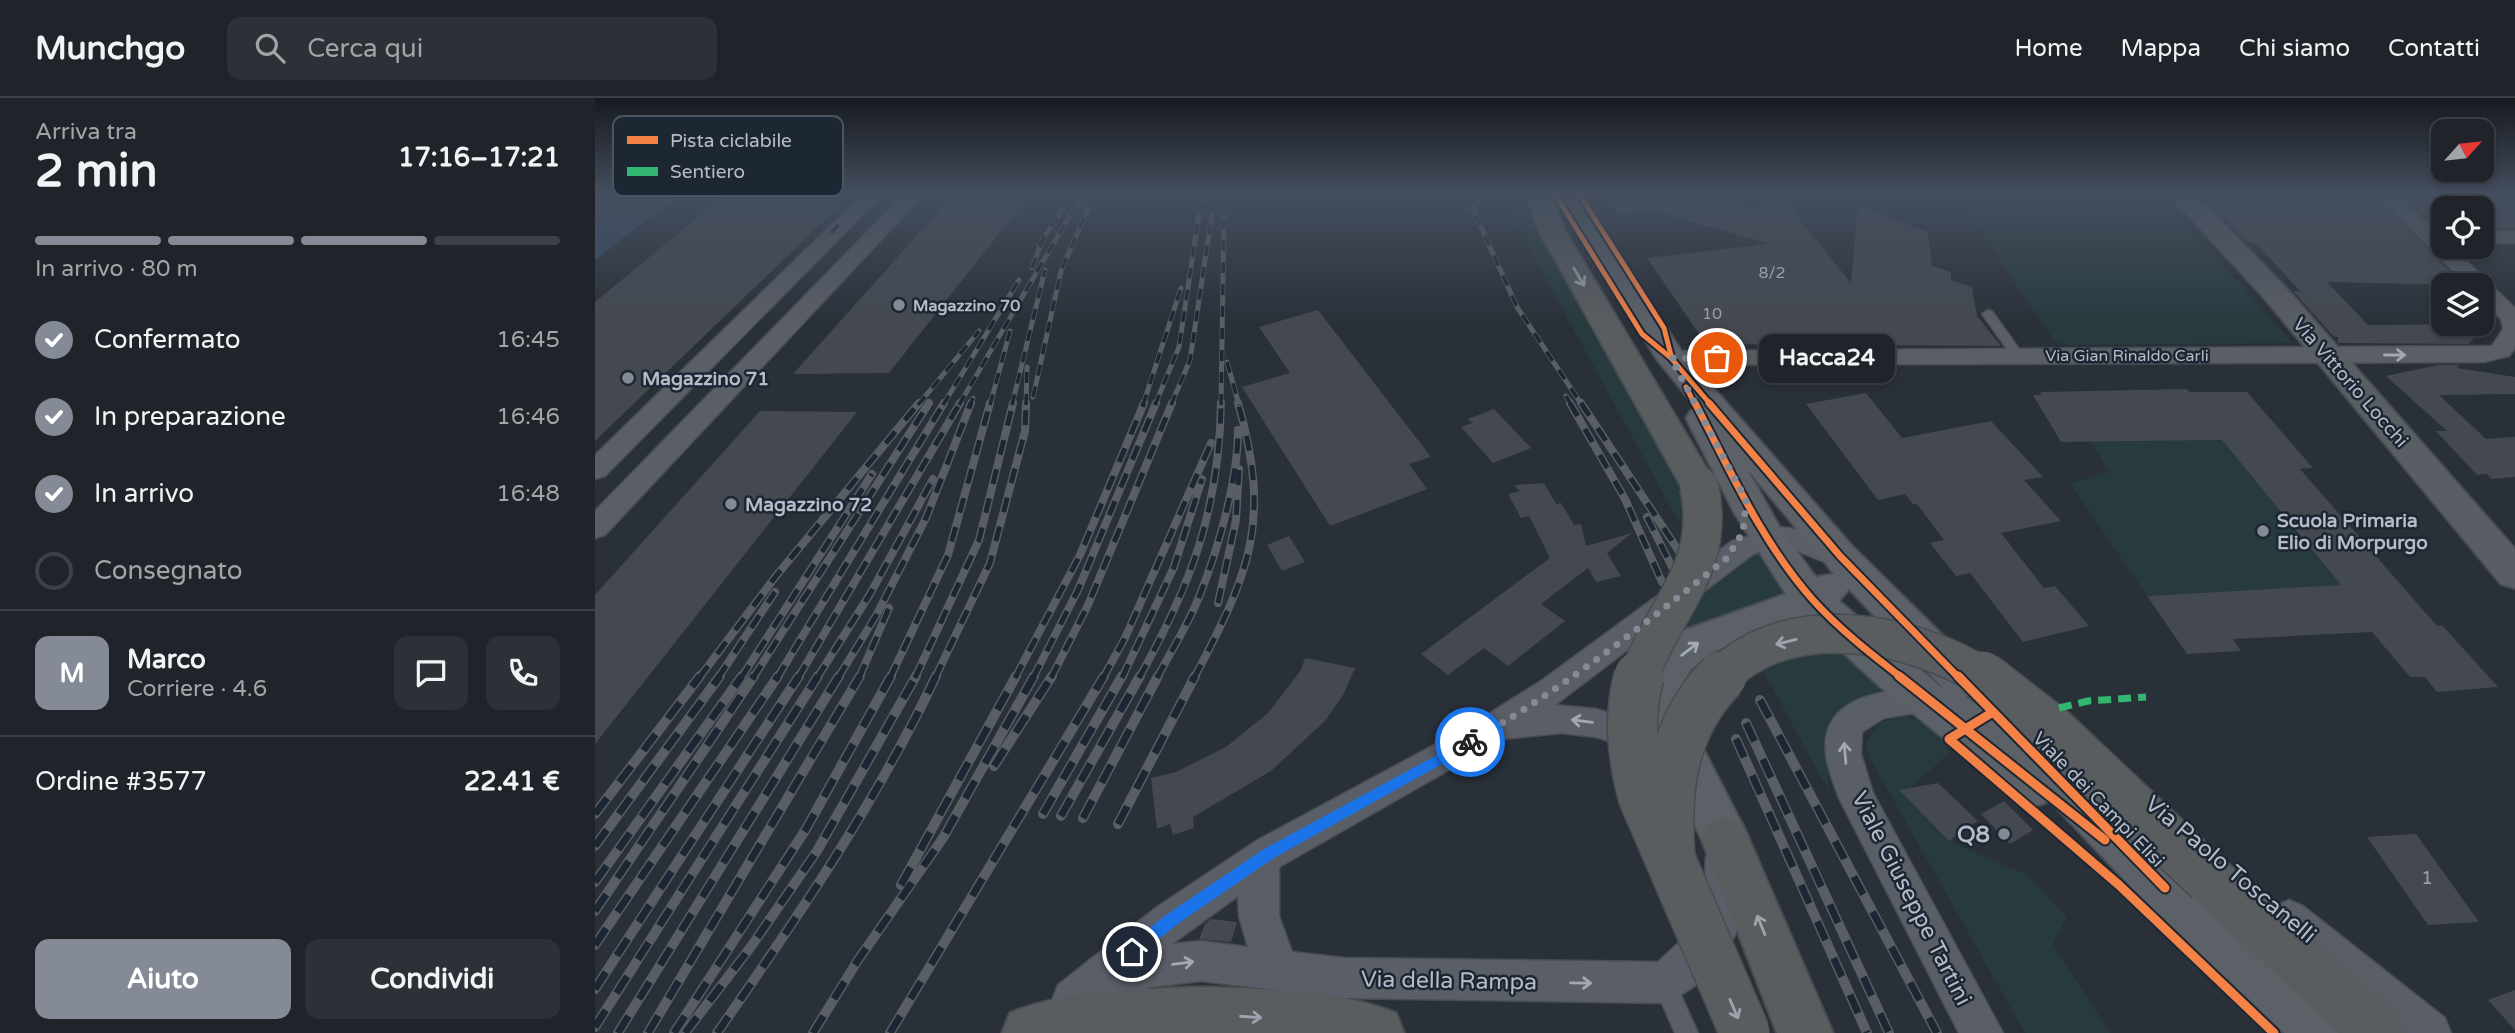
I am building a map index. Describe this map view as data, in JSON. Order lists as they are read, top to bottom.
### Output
{
  "streets": {
    "main road": ["Via Vittorio Locchi", "Viale dei Campi Elisi"],
    "street": [
      "Via Gian Rinaldo Carli",
      "Via Paolo Toscanelli",
      "Viale Giuseppe Tartini",
      "Via della Rampa"
    ]
  },
  "crossings": [
    ["Via Gian Rinaldo Carli", "Via Vittorio Locchi"],
    ["Via Gian Rinaldo Carli", "Viale dei Campi Elisi"],
    ["Viale dei Campi Elisi", "Via Paolo Toscanelli"],
    ["Viale dei Campi Elisi", "Viale Giuseppe Tartini"],
    ["Viale dei Campi Elisi", "Via della Rampa"]
  ],
  "places": [
    "Magazzino 70",
    "Hacca24",
    "Magazzino 71",
    "Magazzino 72",
    "Scuola Primaria Elio di Morpurgo",
    "Q8"
  ],
  "house_numbers": ["8/2", "10", "1"],
  "legend": ["Pista ciclabile", "Sentiero"],
  "north": "top right",
  "page": {
    "header": "Munchgo",
    "search": "Cerca qui",
    "nav": [
      "Home",
      "Mappa",
      "Chi siamo",
      "Contatti"
    ],
    "heading": ["2 min", "Arriva tra", "17:16–17:21"],
    "panel": [
      "Marco",
      "Corriere · 4.6",
      "Ordine #3577",
      "22.41 €"
    ],
    "bar": "In arrivo · 80 m",
    "list": [
      ["Confermato", "16:45"],
      ["In preparazione", "16:46"],
      ["In arrivo", "16:48"],
      "Consegnato"
    ],
    "bubble": "Hacca24",
    "round": "M",
    "buttons": ["Aiuto", "Condividi"]
  }
}
